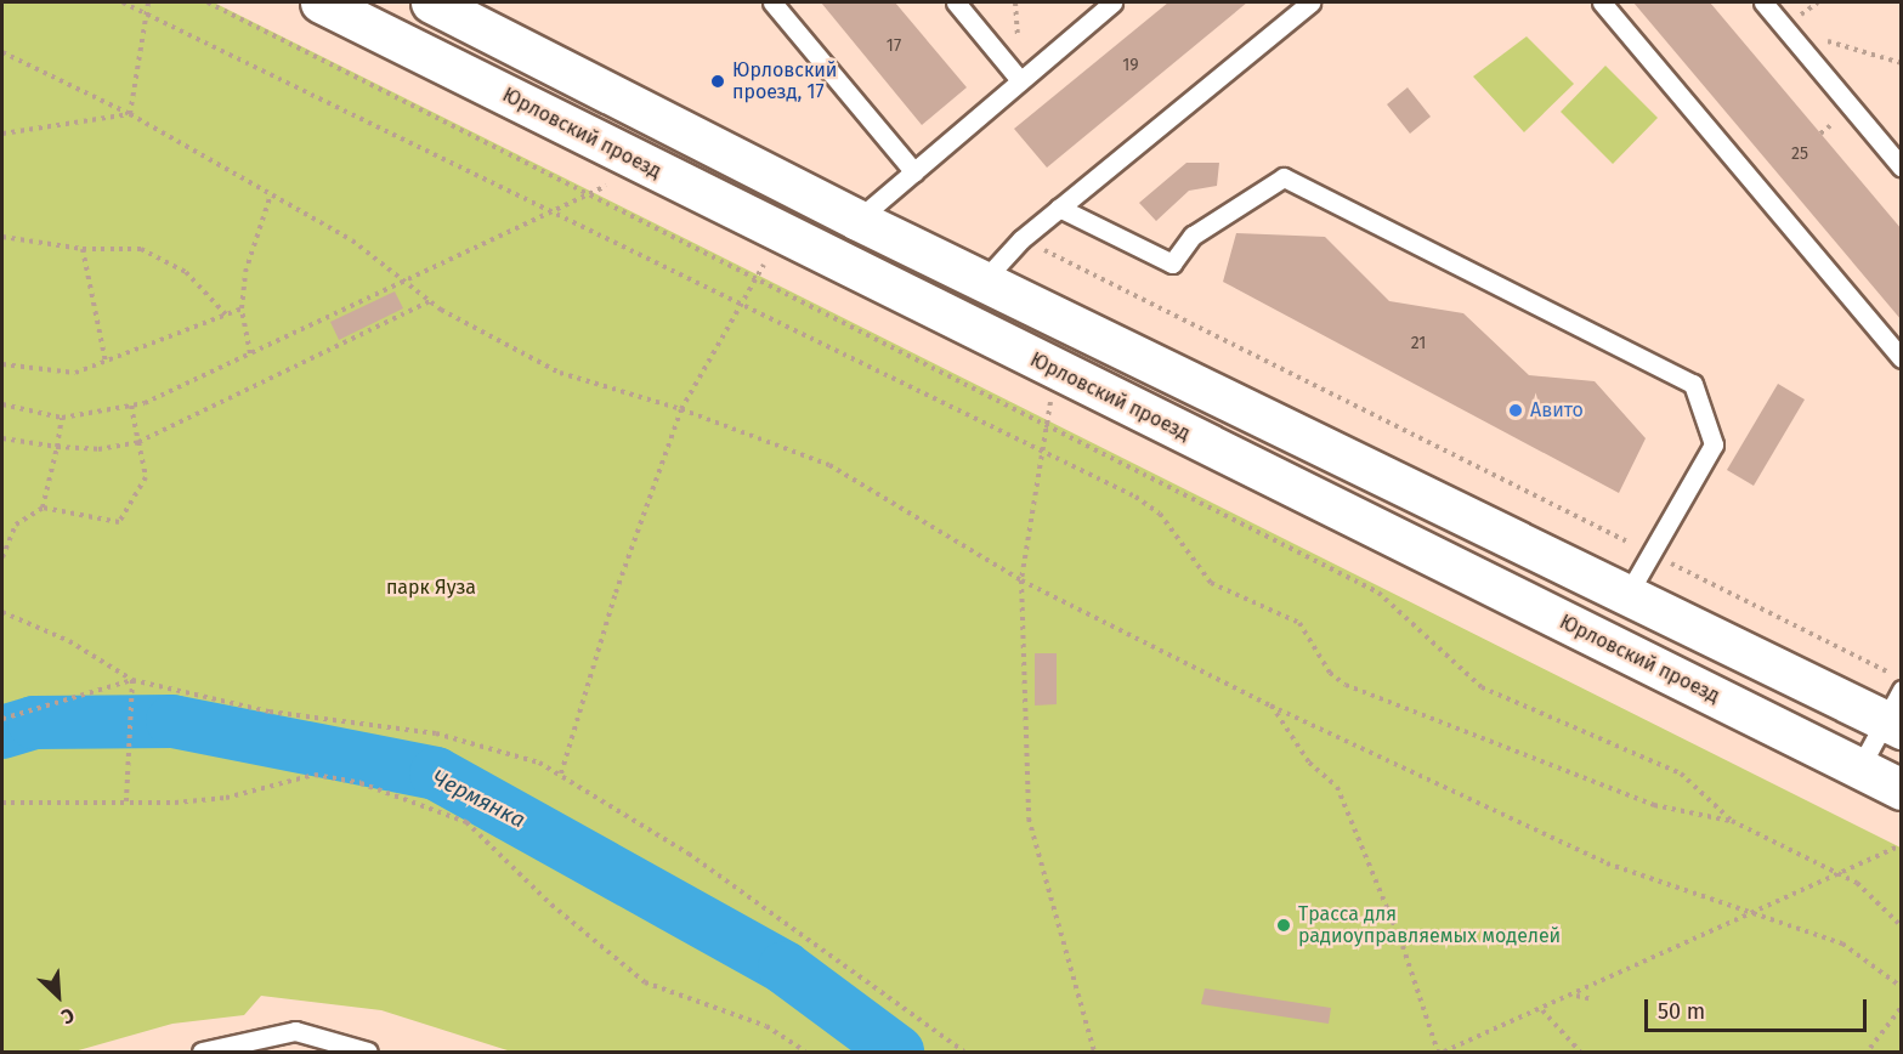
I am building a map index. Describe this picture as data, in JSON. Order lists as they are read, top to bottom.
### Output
{
  "streets": {
    "main road": ["Юрловский проезд"]
  },
  "water": ["Чермянка"],
  "parks": ["парк Яуза"],
  "places": ["Юрловский проезд, 17", "Авито", "Трасса для радиоуправляемых моделей"],
  "house_numbers": [
    "17",
    "19",
    "25",
    "21"
  ],
  "scale_bar": "50 m",
  "north": "bottom right"
}
